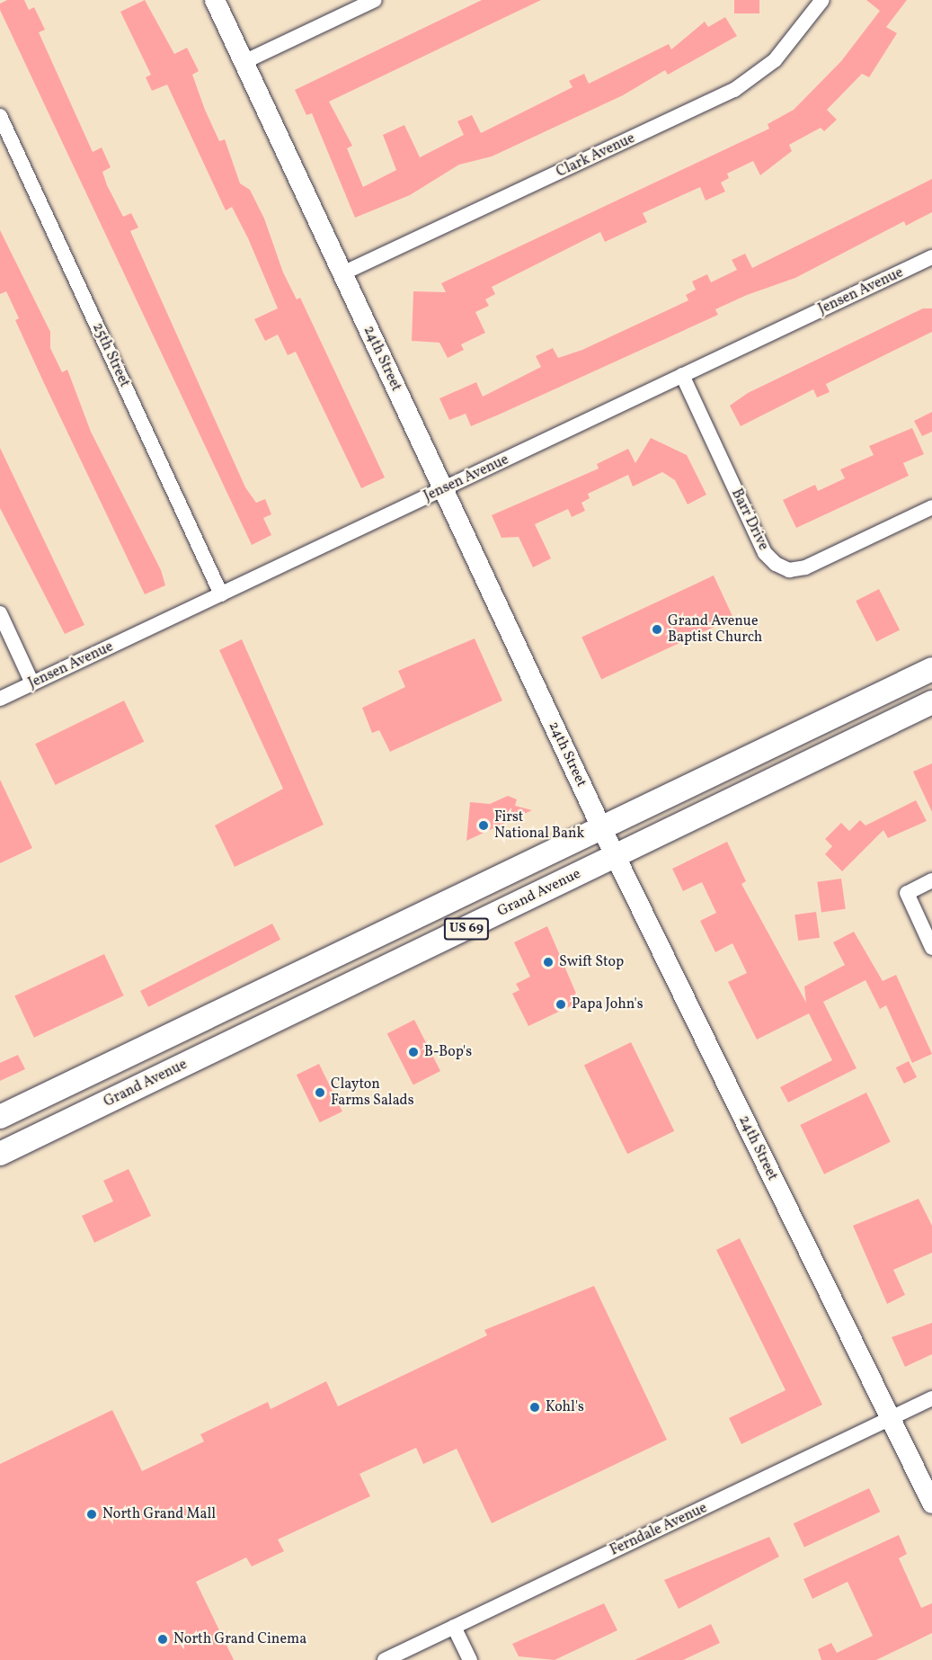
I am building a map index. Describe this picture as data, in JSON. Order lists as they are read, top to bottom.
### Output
{
  "streets": {
    "main road": ["24th Street", "Grand Avenue", "US 69"],
    "street": [
      "Clark Avenue",
      "Jensen Avenue",
      "25th Street",
      "Barr Drive",
      "Ferndale Avenue"
    ]
  },
  "crossings": [
    ["Clark Avenue", "24th Street"],
    ["Jensen Avenue", "25th Street"],
    ["Jensen Avenue", "24th Street"],
    ["Jensen Avenue", "Barr Drive"],
    ["24th Street", "Grand Avenue"],
    ["24th Street", "US 69"],
    ["24th Street", "Ferndale Avenue"]
  ],
  "places": [
    "Grand Avenue Baptist Church",
    "First National Bank",
    "Swift Stop",
    "Papa John's",
    "B-Bop's",
    "Clayton Farms Salads",
    "Kohl's",
    "North Grand Mall",
    "North Grand Cinema"
  ]
}
